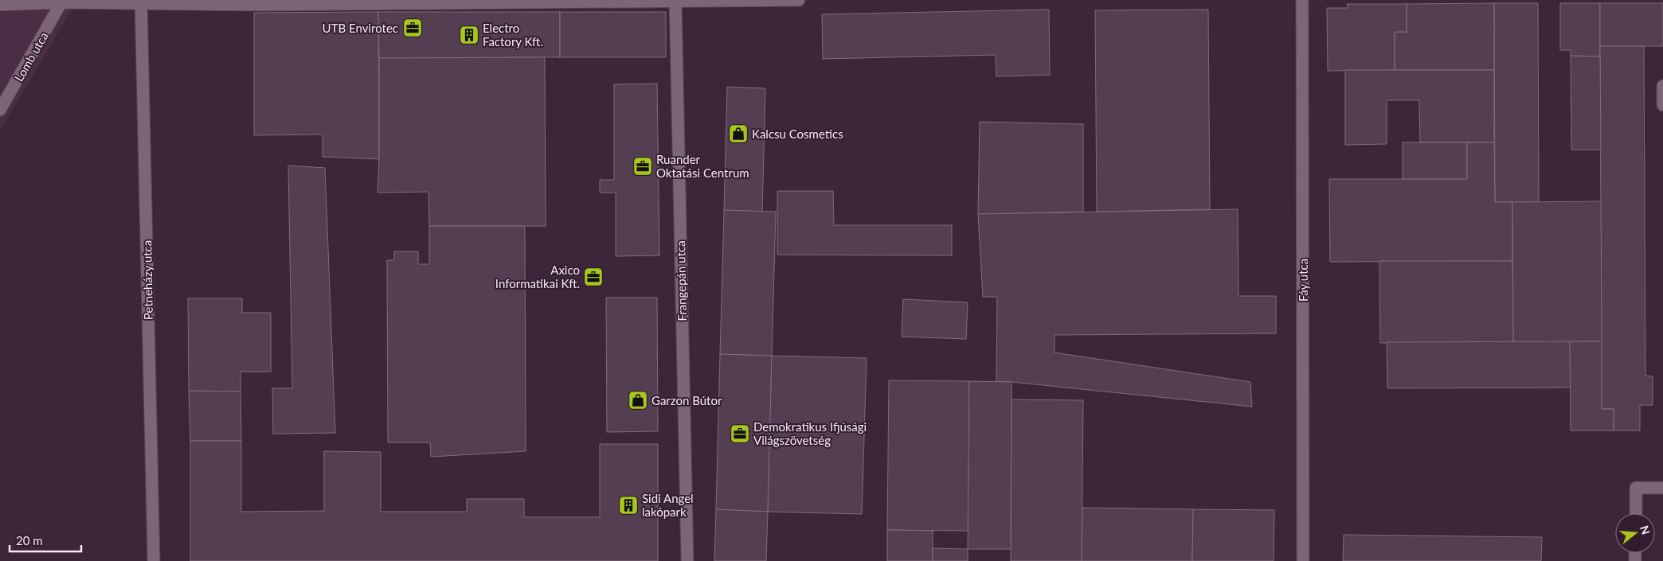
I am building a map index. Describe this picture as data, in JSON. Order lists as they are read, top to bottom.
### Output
{
  "streets": {
    "street": [
      "Lomb utca",
      "Petneházy utca",
      "Fáy utca",
      "Frangepán utca"
    ]
  },
  "places": {
    "office": [
      "UTB Envirotec",
      "Ruander Oktatási Centrum",
      "Axico Informatikai Kft.",
      "Demokratikus Ifjúsági Világszövetség"
    ],
    "building": ["Electro Factory Kft.", "Sidi Angel lakópark"],
    "shop": ["Kalcsu Cosmetics", "Garzon Bútor"]
  },
  "scale_bar": "20 m",
  "north": "right"
}
